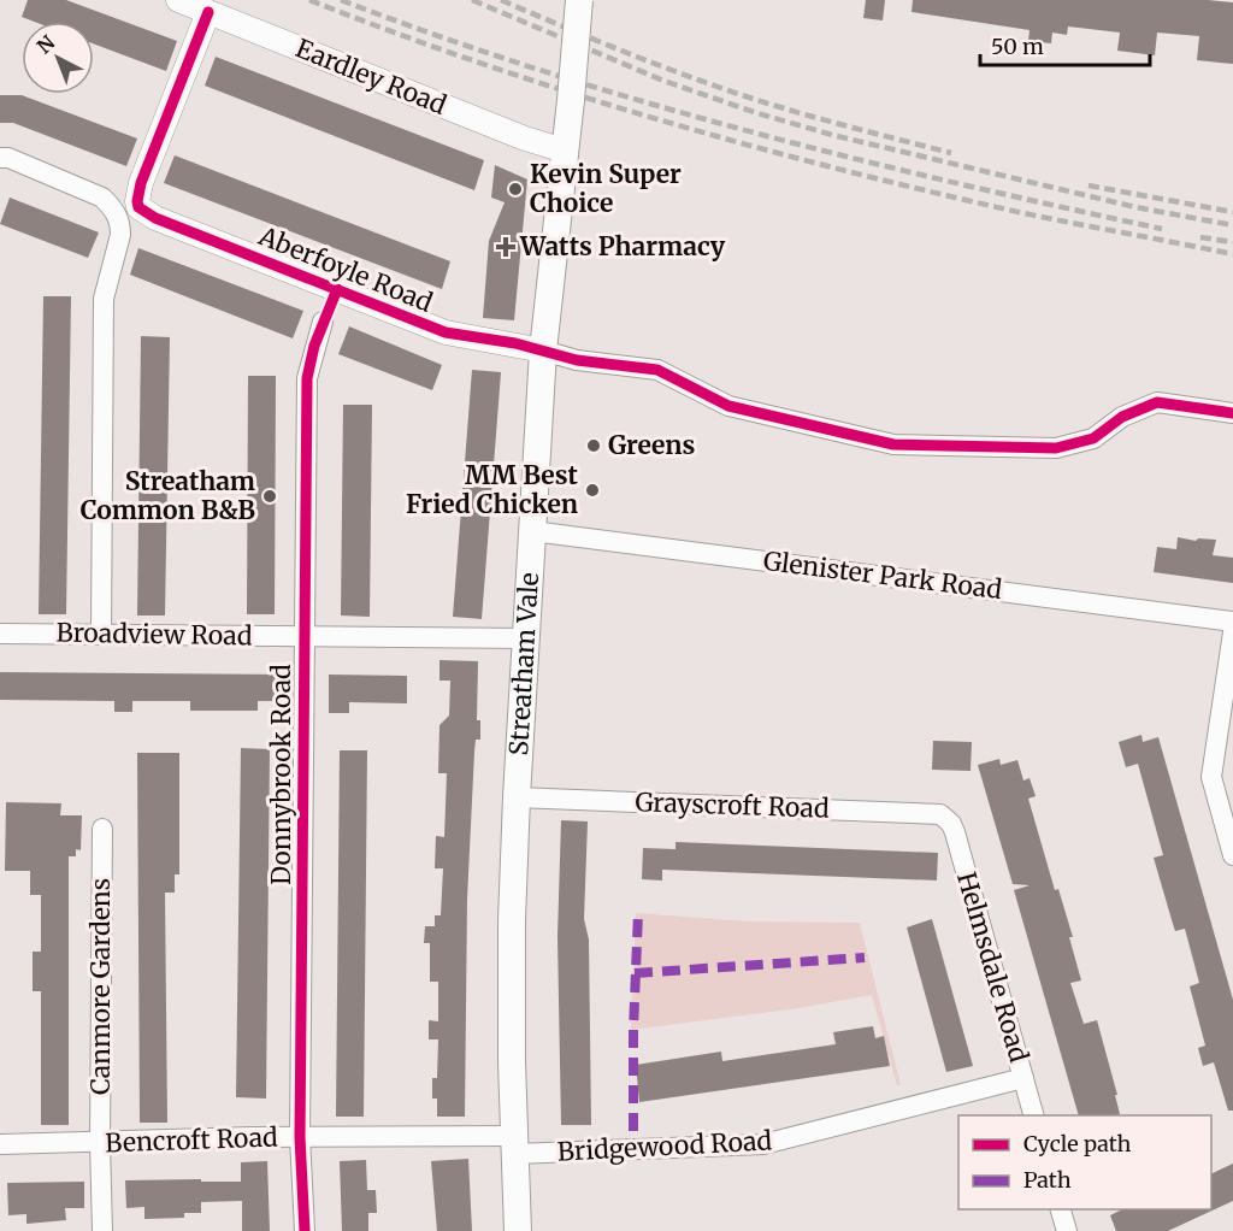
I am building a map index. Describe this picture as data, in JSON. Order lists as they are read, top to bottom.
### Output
{
  "streets": {
    "main road": ["Streatham Vale"],
    "street": [
      "Eardley Road",
      "Aberfoyle Road",
      "Glenister Park Road",
      "Broadview Road",
      "Donnybrook Road",
      "Grayscroft Road",
      "Helmsdale Road",
      "Canmore Gardens",
      "Bencroft Road",
      "Bridgewood Road"
    ]
  },
  "crossings": [
    ["Eardley Road", "Streatham Vale"],
    ["Aberfoyle Road", "Streatham Vale"],
    ["Glenister Park Road", "Streatham Vale"],
    ["Broadview Road", "Streatham Vale"],
    ["Broadview Road", "Donnybrook Road"],
    ["Streatham Vale", "Grayscroft Road"],
    ["Streatham Vale", "Bencroft Road"],
    ["Streatham Vale", "Bridgewood Road"],
    ["Donnybrook Road", "Bencroft Road"],
    ["Grayscroft Road", "Helmsdale Road"],
    ["Helmsdale Road", "Bridgewood Road"],
    ["Canmore Gardens", "Bencroft Road"],
    ["Bencroft Road", "Bridgewood Road"]
  ],
  "places": {
    "other": [
      "Kevin Super Choice",
      "Greens",
      "MM Best Fried Chicken",
      "Streatham Common B&B"
    ],
    "health": ["Watts Pharmacy"]
  },
  "legend": ["Cycle path", "Path"],
  "scale_bar": "50 m",
  "north": "top left"
}
